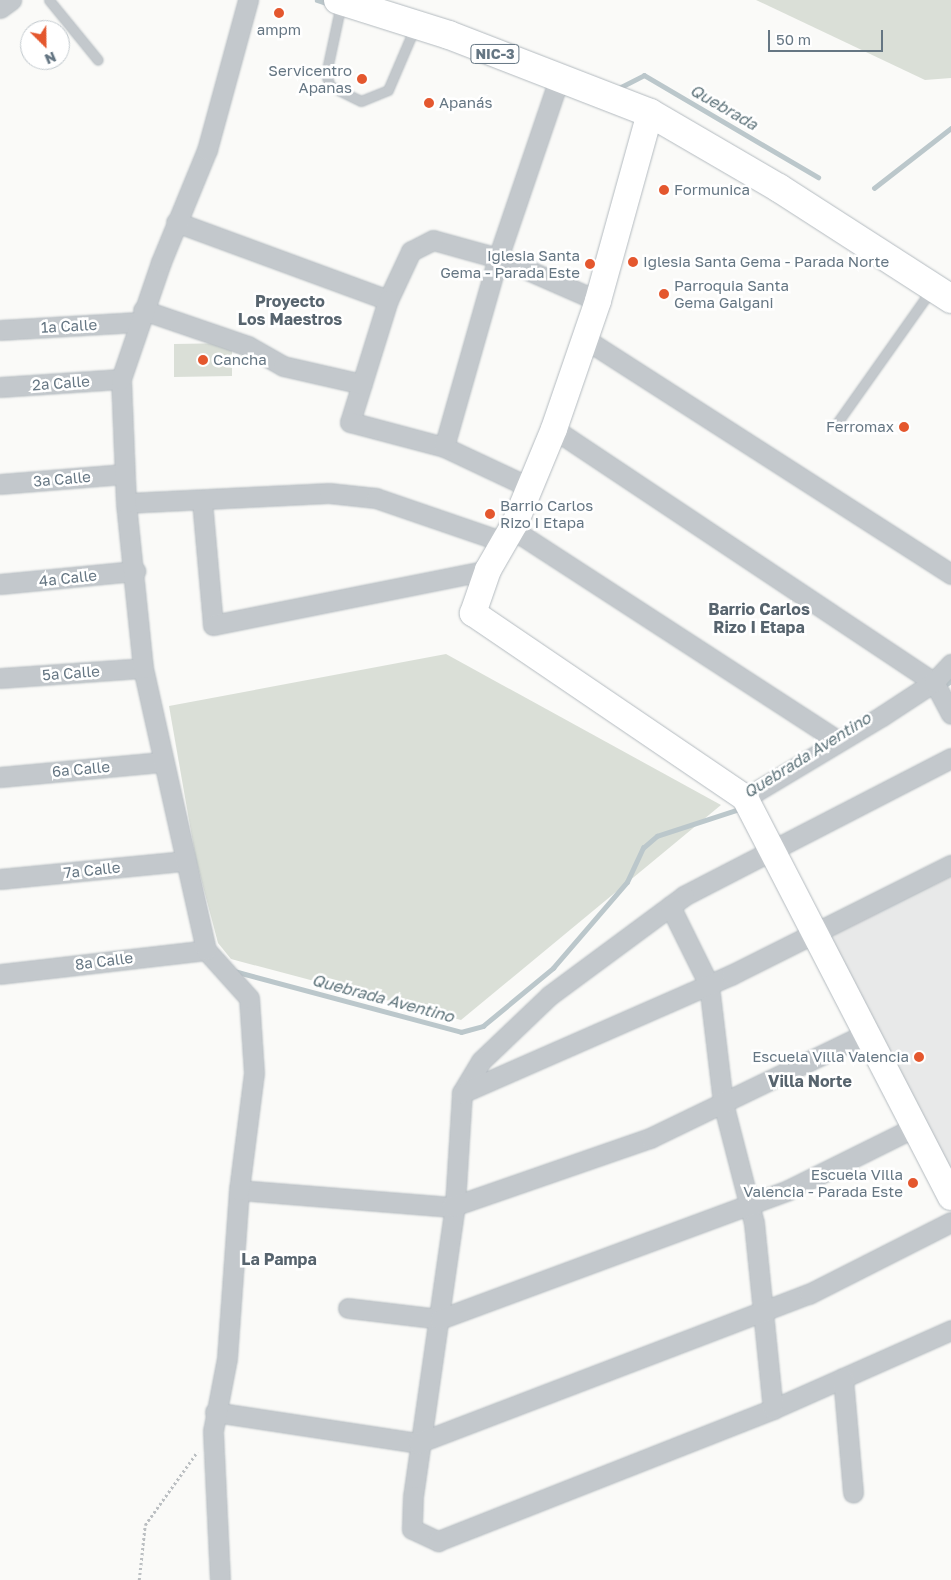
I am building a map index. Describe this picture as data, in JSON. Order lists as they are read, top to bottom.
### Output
{
  "streets": {
    "main road": ["NIC-3"],
    "street": [
      "1a Calle",
      "2a Calle",
      "3a Calle",
      "4a Calle",
      "5a Calle",
      "6a Calle",
      "7a Calle",
      "8a Calle"
    ]
  },
  "districts": [
    "Proyecto Los Maestros",
    "Barrio Carlos Rizo I Etapa",
    "Villa Norte",
    "La Pampa"
  ],
  "water": ["Quebrada", "Quebrada Aventino"],
  "places": [
    "ampm",
    "Servicentro Apanas",
    "Apanás",
    "Formunica",
    "Iglesia Santa Gema - Parada Norte",
    "Iglesia Santa Gema - Parada Este",
    "Parroquia Santa Gema Galgani",
    "Cancha",
    "Ferromax",
    "Barrio Carlos Rizo I Etapa",
    "Escuela Villa Valencia",
    "Escuela Villa Valencia - Parada Este"
  ],
  "scale_bar": "50 m",
  "north": "bottom right"
}
